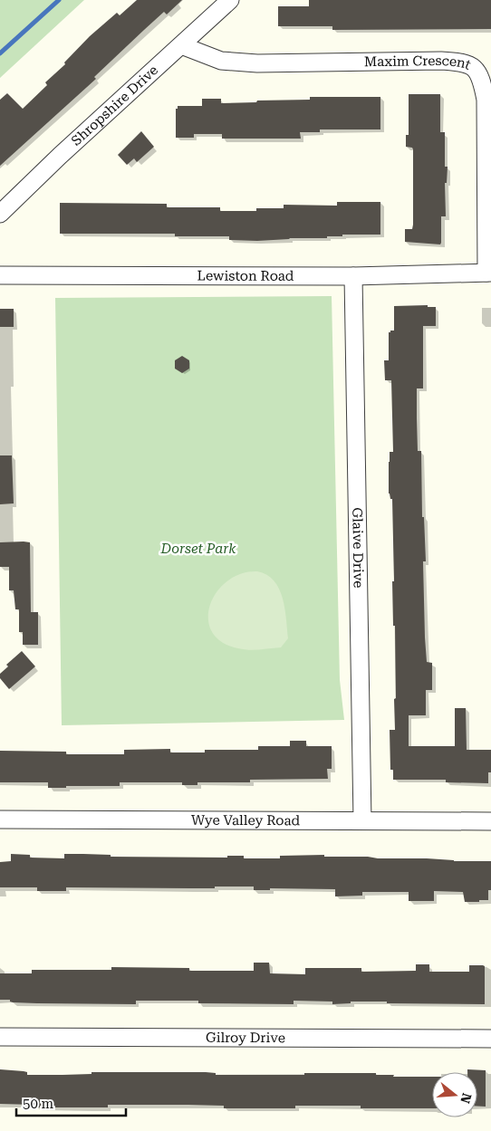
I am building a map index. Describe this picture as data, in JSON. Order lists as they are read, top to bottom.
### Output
{
  "streets": {
    "street": [
      "Maxim Crescent",
      "Shropshire Drive",
      "Lewiston Road",
      "Glaive Drive",
      "Wye Valley Road",
      "Gilroy Drive"
    ]
  },
  "crossings": [
    ["Maxim Crescent", "Shropshire Drive"],
    ["Maxim Crescent", "Lewiston Road"],
    ["Lewiston Road", "Glaive Drive"],
    ["Glaive Drive", "Wye Valley Road"]
  ],
  "parks": ["Dorset Park"],
  "scale_bar": "50 m",
  "north": "right"
}
